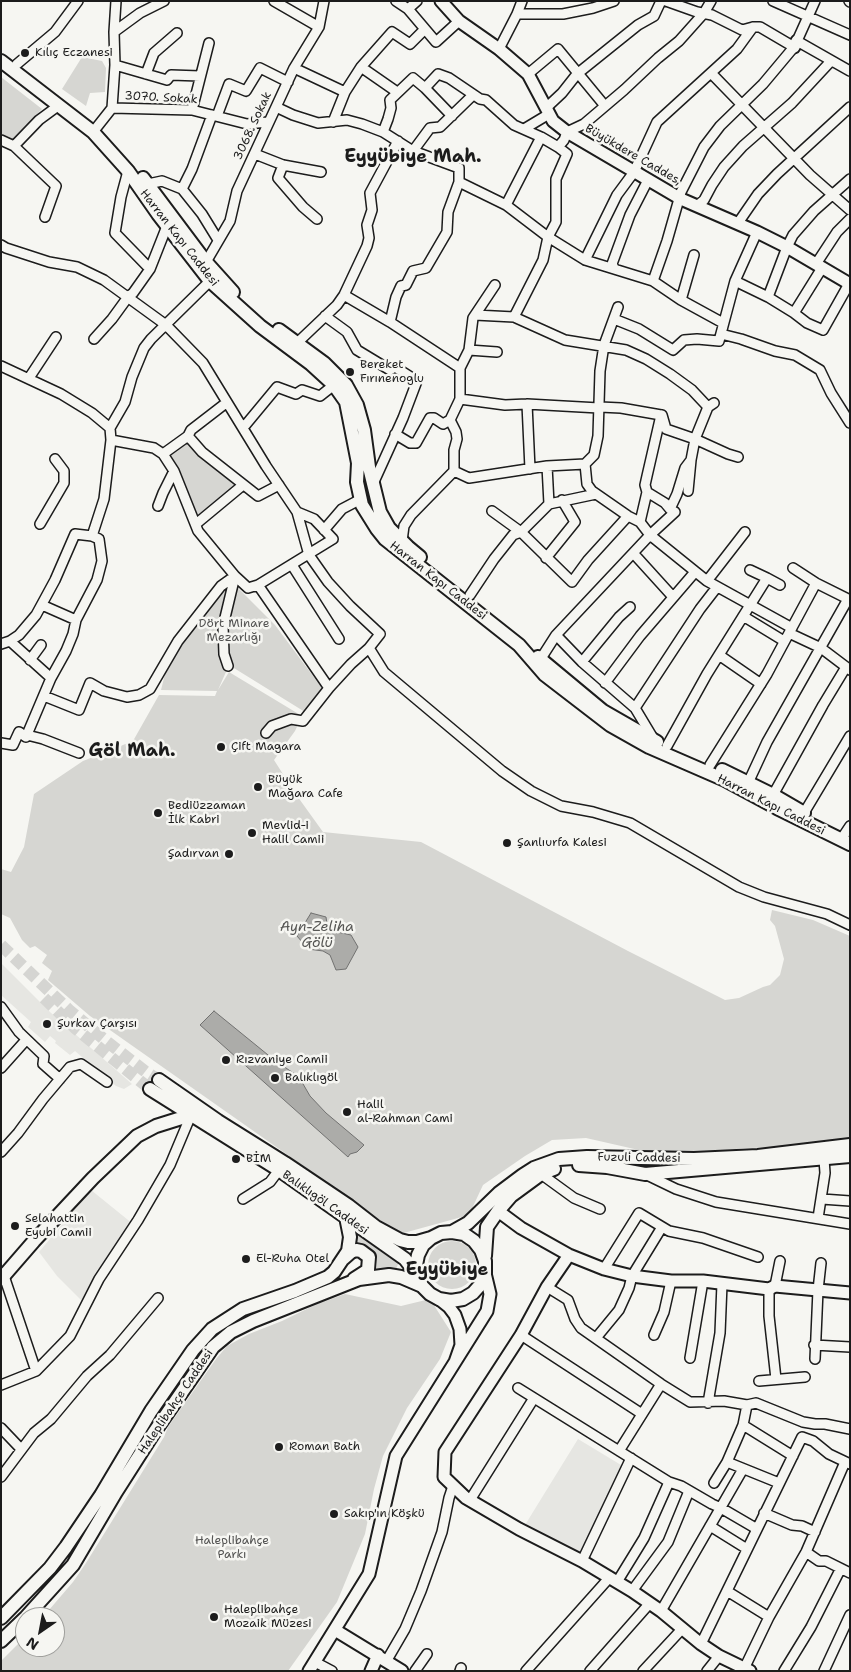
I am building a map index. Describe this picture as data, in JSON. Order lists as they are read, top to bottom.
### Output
{
  "streets": {
    "main road": [
      "Harran Kapı Caddesi",
      "Fuzuli Caddesi",
      "Balıklıgöl Caddesi",
      "Haleplibahçe Caddesi"
    ],
    "street": ["3070. Sokak", "3068. Sokak", "Büyükdere Caddes,"]
  },
  "crossings": [
    ["3070. Sokak", "3068. Sokak"],
    ["3070. Sokak", "Harran Kapı Caddesi"],
    ["3068. Sokak", "Harran Kapı Caddesi"],
    ["Fuzuli Caddesi", "Balıklıgöl Caddesi"],
    ["Fuzuli Caddesi", "Haleplibahçe Caddesi"],
    ["Balıklıgöl Caddesi", "Haleplibahçe Caddesi"]
  ],
  "districts": ["Eyyübiye Mah.", "Göl Mah.", "Eyyübiye"],
  "water": ["Ayn-Zeliha Gölü"],
  "parks": ["Dört Minare Mezarlığı", "Haleplibahçe Parkı"],
  "places": [
    "Kılıç Eczanesi",
    "Bereket Fırınenoglu",
    "Çift Magara",
    "Büyük Mağara Cafe",
    "Bediüzzaman İlk Kabri",
    "Mevlid-i Halil Camii",
    "Şanlıurfa Kalesi",
    "Şadırvan",
    "Şurkav Çarşısı",
    "Rızvaniye Camii",
    "Balıklıgöl",
    "Halil al-Rahman Cami",
    "BİM",
    "Selahattin Eyubi Camii",
    "El-Ruha Otel",
    "Roman Bath",
    "Sakıp'ın Köşkü",
    "Haleplibahçe Mozaik Müzesi"
  ],
  "north": "bottom left"
}
